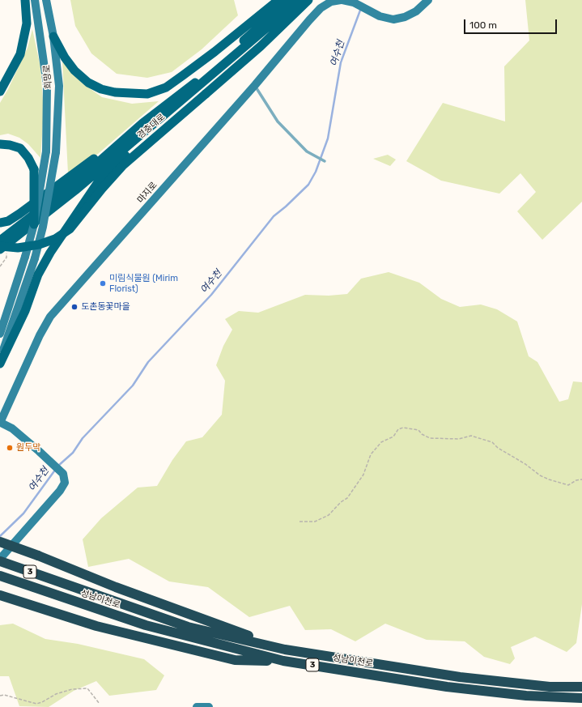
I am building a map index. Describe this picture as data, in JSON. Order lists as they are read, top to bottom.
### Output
{
  "streets": {
    "highway": ["3", "성남이천로"],
    "main road": ["희망로", "경충대로", "마지로"]
  },
  "water": ["여수천"],
  "places": ["미림식물원 (Mirim Florist)", "도촌동꽃마을", "원두막"],
  "scale_bar": "100 m"
}
